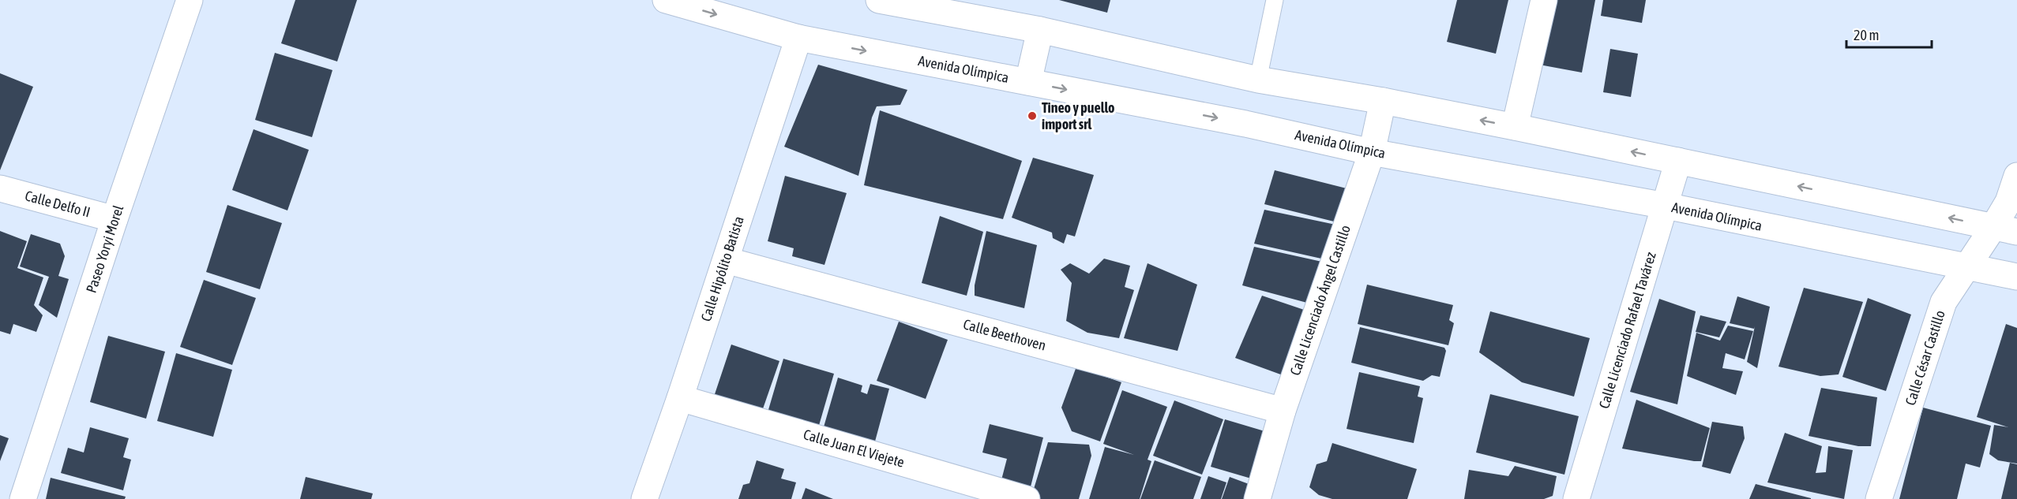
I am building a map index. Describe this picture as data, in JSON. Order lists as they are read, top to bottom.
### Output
{
  "streets": {
    "street": [
      "Avenida Olímpica",
      "Calle Delfo II",
      "Paseo Yoryi Morel",
      "Calle Hipólito Batista",
      "Calle Licenciado Ángel Castillo",
      "Calle Licenciado Rafael Tavárez",
      "Calle Beethoven",
      "Calle César Castillo",
      "Calle Juan El Viejete"
    ]
  },
  "crossings": [
    ["Avenida Olímpica", "Calle Hipólito Batista"],
    ["Avenida Olímpica", "Calle Licenciado Ángel Castillo"],
    ["Avenida Olímpica", "Calle Licenciado Rafael Tavárez"],
    ["Avenida Olímpica", "Calle César Castillo"],
    ["Calle Delfo II", "Paseo Yoryi Morel"],
    ["Calle Hipólito Batista", "Calle Beethoven"],
    ["Calle Hipólito Batista", "Calle Juan El Viejete"],
    ["Calle Licenciado Ángel Castillo", "Calle Beethoven"]
  ],
  "places": ["Tineo y puello import srl"],
  "scale_bar": "20 m"
}
